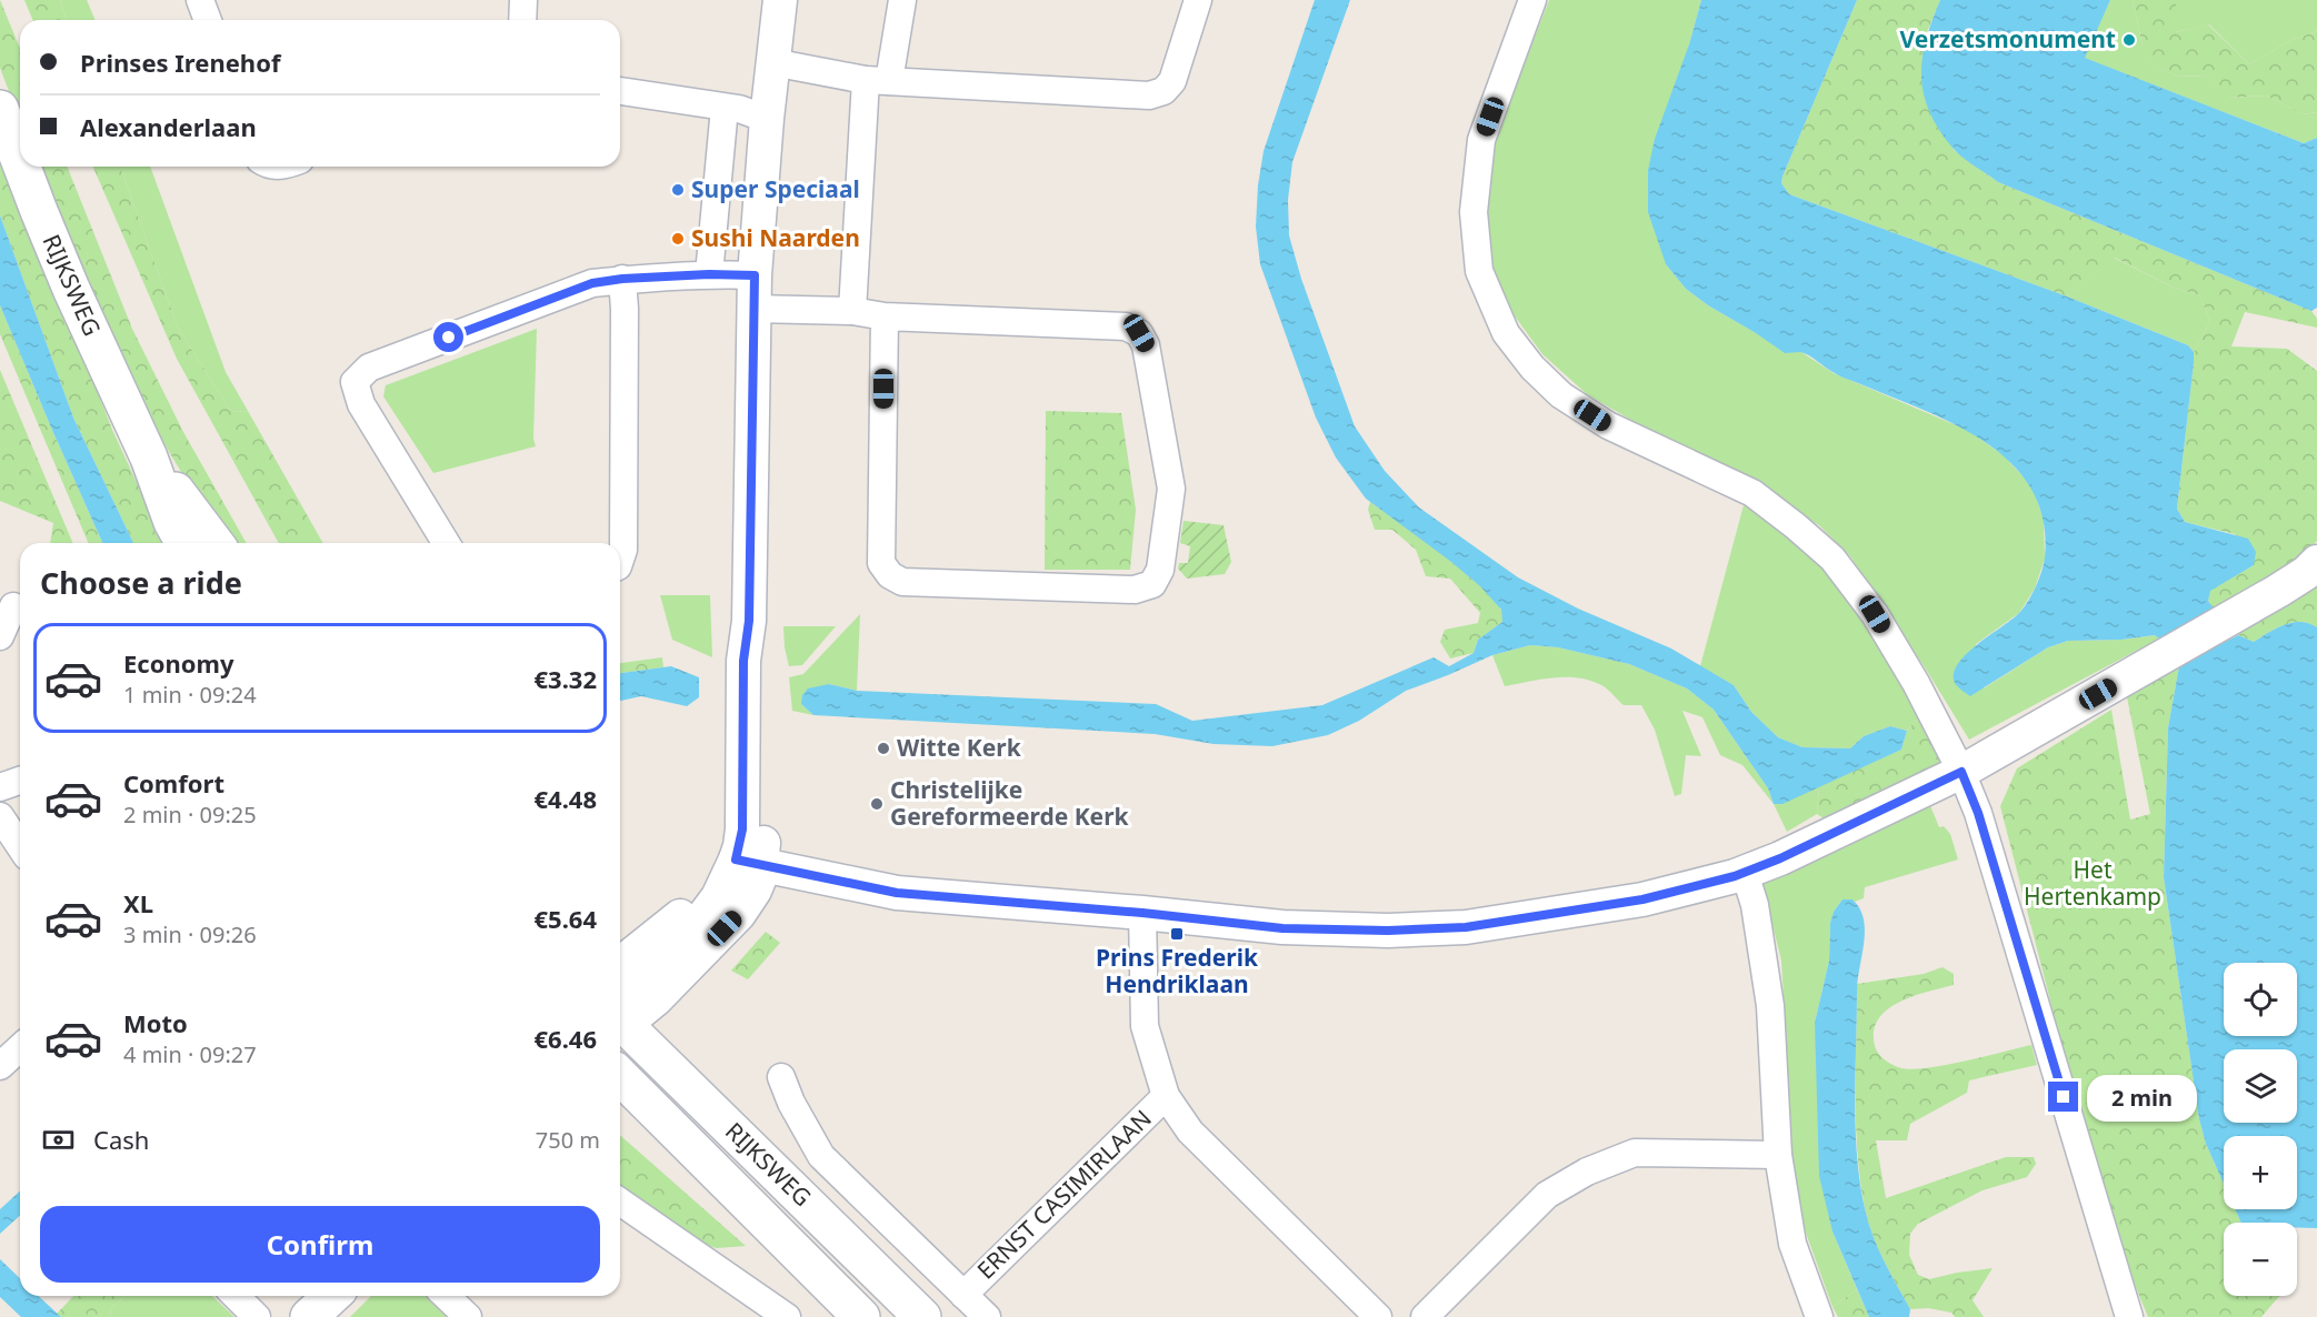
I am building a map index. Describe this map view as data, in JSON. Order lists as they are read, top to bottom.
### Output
{
  "streets": {
    "main road": ["RIJKSWEG"],
    "street": ["ERNST CASIMIRLAAN"]
  },
  "crossings": [
    ["RIJKSWEG", "ERNST CASIMIRLAAN"]
  ],
  "parks": ["Het Hertenkamp"],
  "places": {
    "other": [
      "Verzetsmonument",
      "Super Speciaal",
      "Sushi Naarden",
      "Witte Kerk",
      "Christelijke Gereformeerde Kerk"
    ],
    "transit": ["Prins Frederik Hendriklaan"]
  },
  "page": {
    "banner": ["Prinses Irenehof", "Alexanderlaan"],
    "heading": "Choose a ride",
    "list": [
      {
        "name": "Economy",
        "note": "1 min · 09:24",
        "value": "€3.32"
      },
      {
        "name": "Comfort",
        "note": "2 min · 09:25",
        "value": "€4.48"
      },
      {
        "name": "XL",
        "note": "3 min · 09:26",
        "value": "€5.64"
      },
      {
        "name": "Moto",
        "note": "4 min · 09:27",
        "value": "€6.46"
      }
    ],
    "map_buttons": ["+", "−"],
    "bubble": "2 min",
    "pay": ["Cash", "750 m"],
    "buttons": "Confirm"
  }
}
